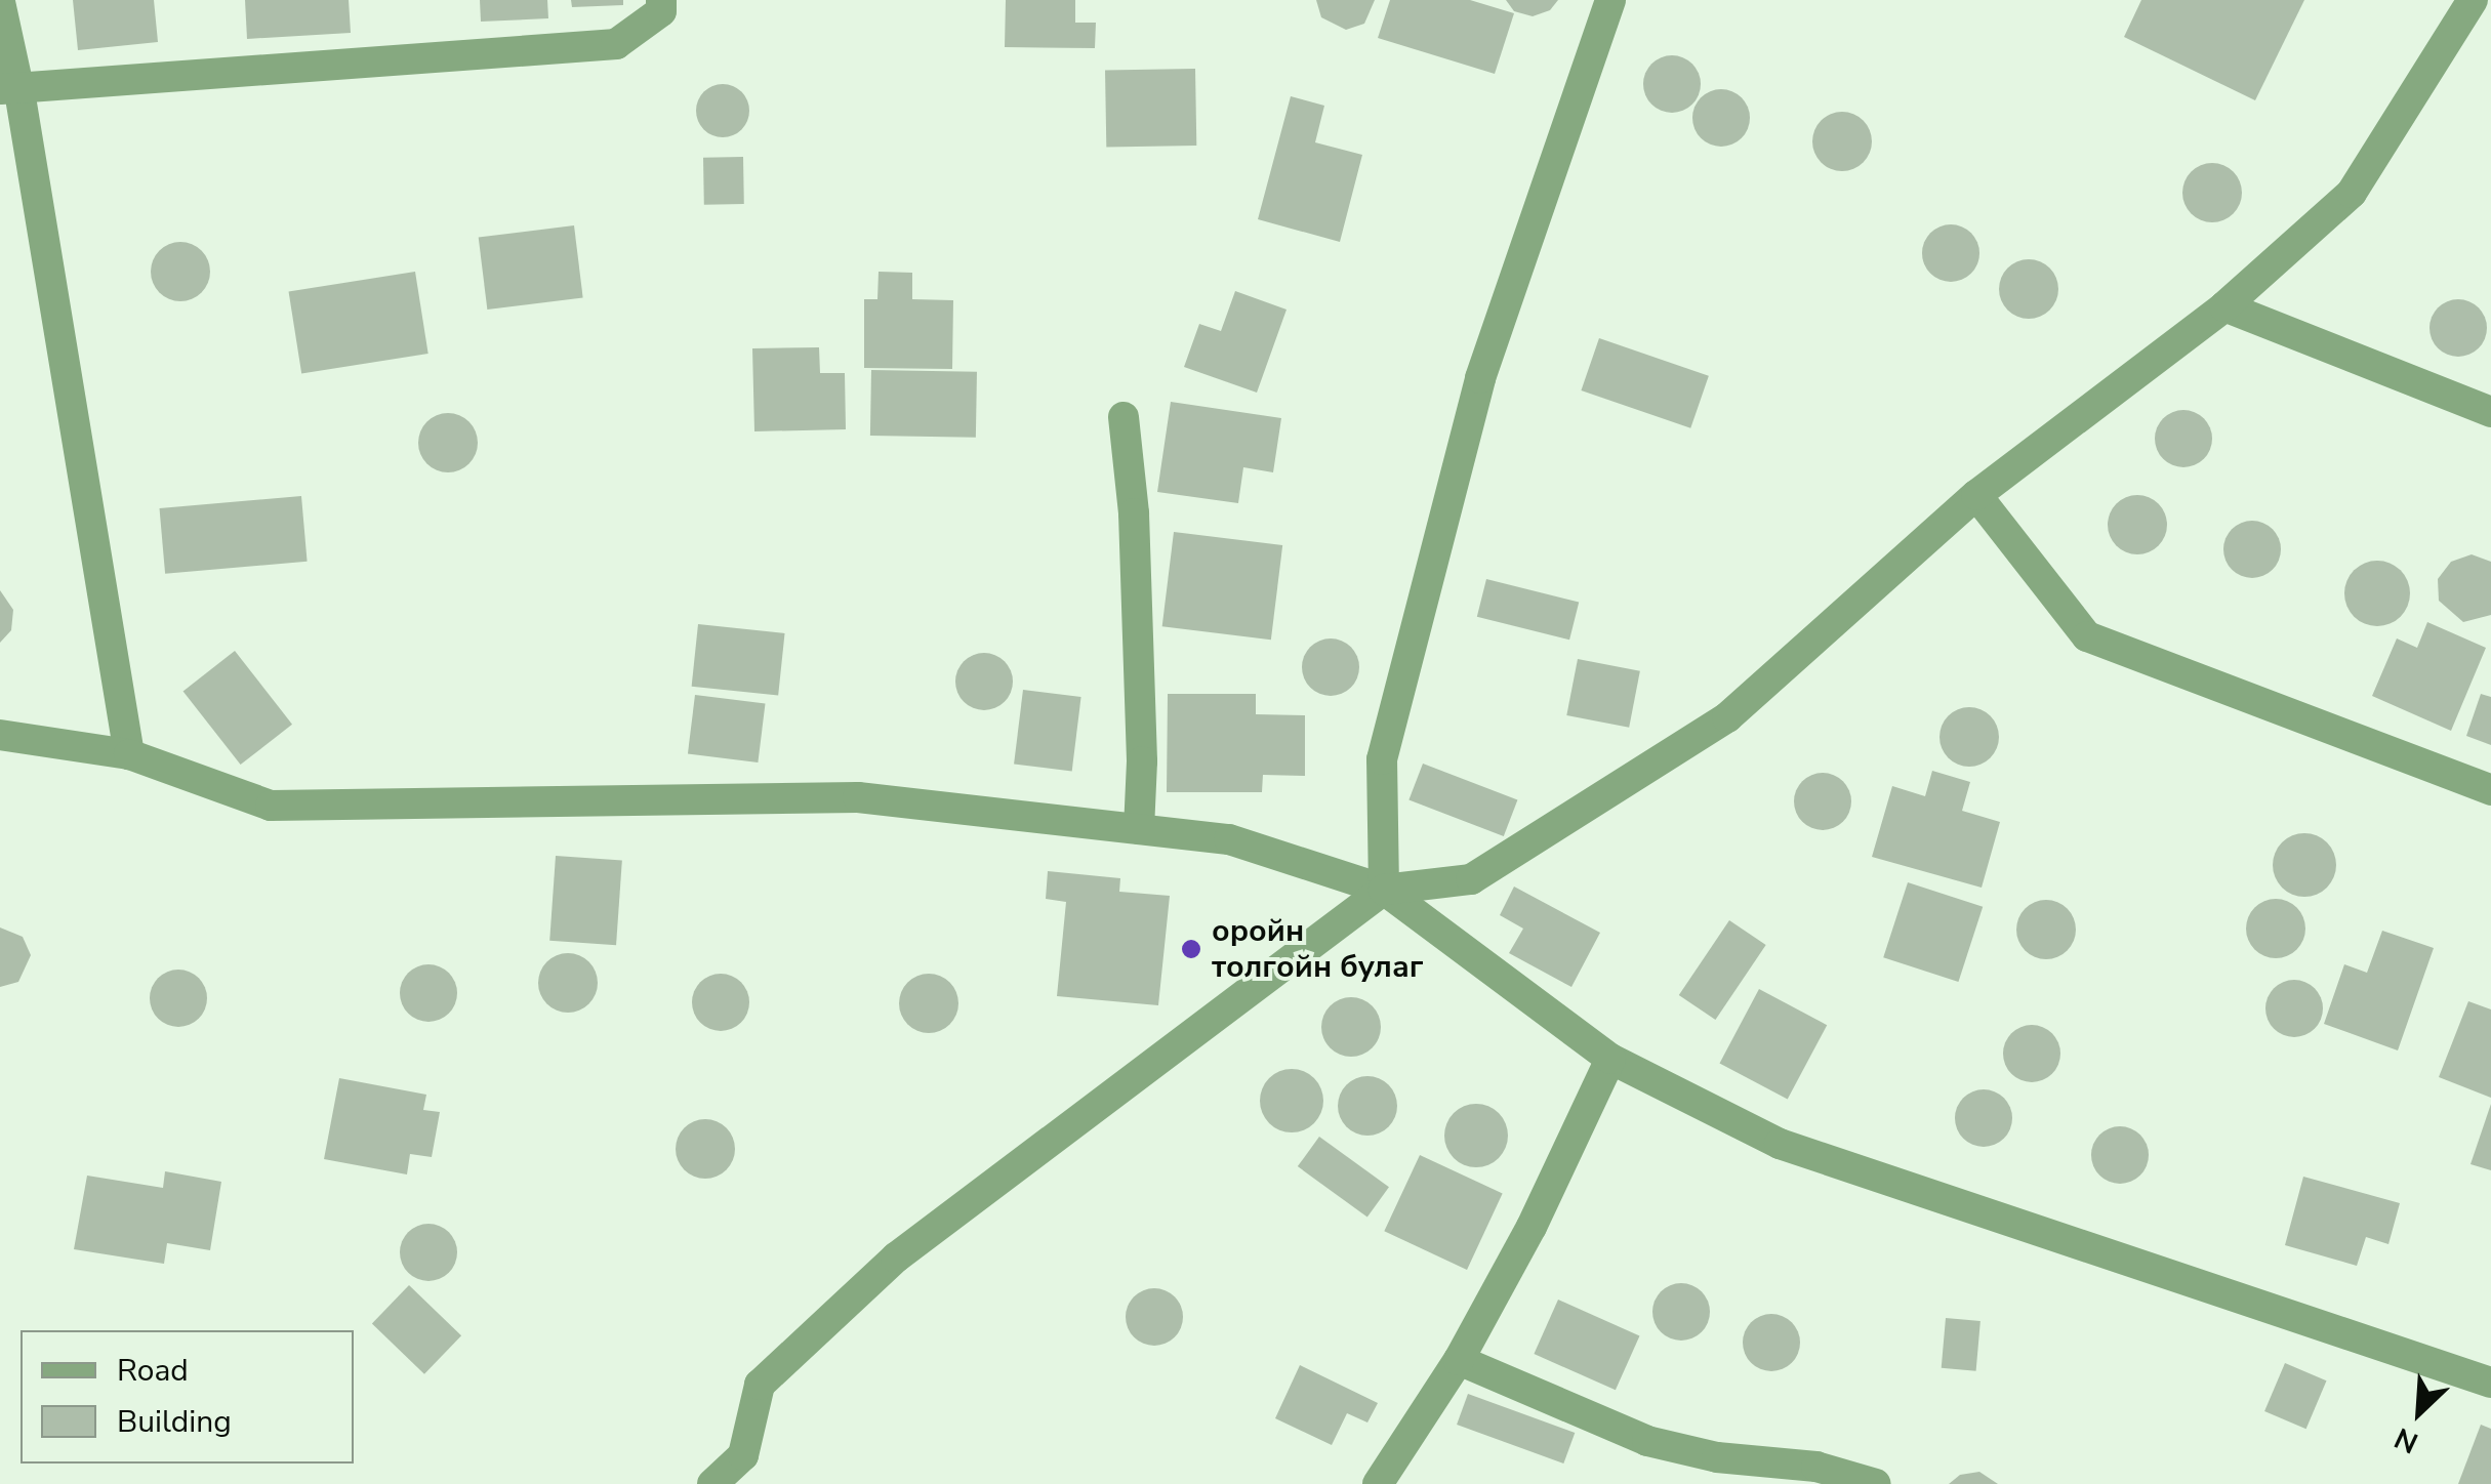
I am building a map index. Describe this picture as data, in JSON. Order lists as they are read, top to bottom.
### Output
{
  "places": ["оройн толгойн булаг"],
  "legend": ["Road", "Building"],
  "north": "bottom left"
}
